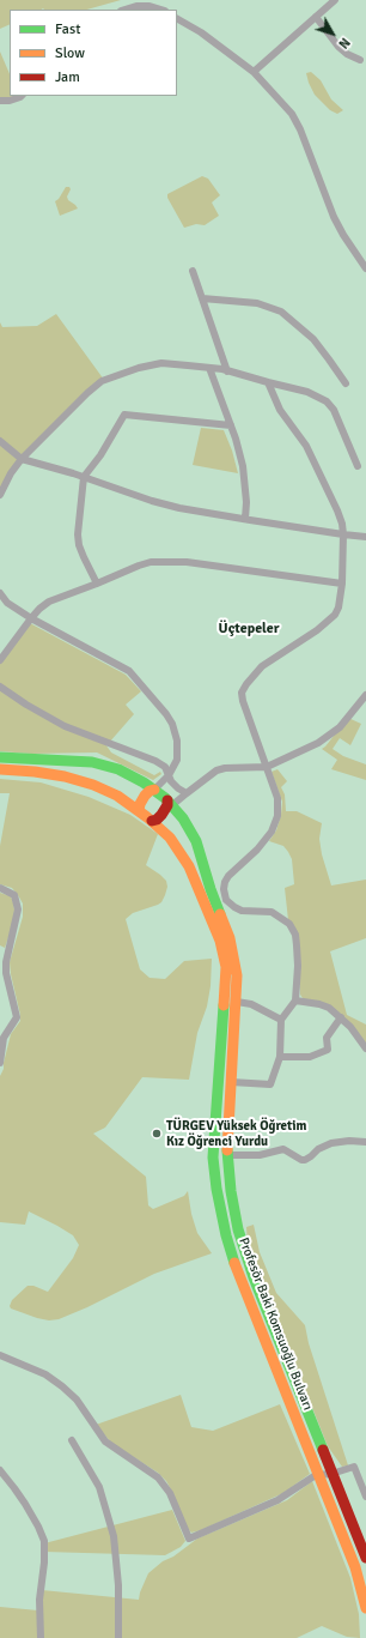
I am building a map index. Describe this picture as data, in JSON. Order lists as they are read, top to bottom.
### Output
{
  "streets": {
    "main road": ["Profesör Baki Komsuoğlu Bulvarı"]
  },
  "districts": ["Üçtepeler"],
  "places": ["TÜRGEV Yüksek Öğretim Kız Öğrenci Yurdu"],
  "legend": ["Fast", "Slow", "Jam"],
  "north": "bottom right"
}
